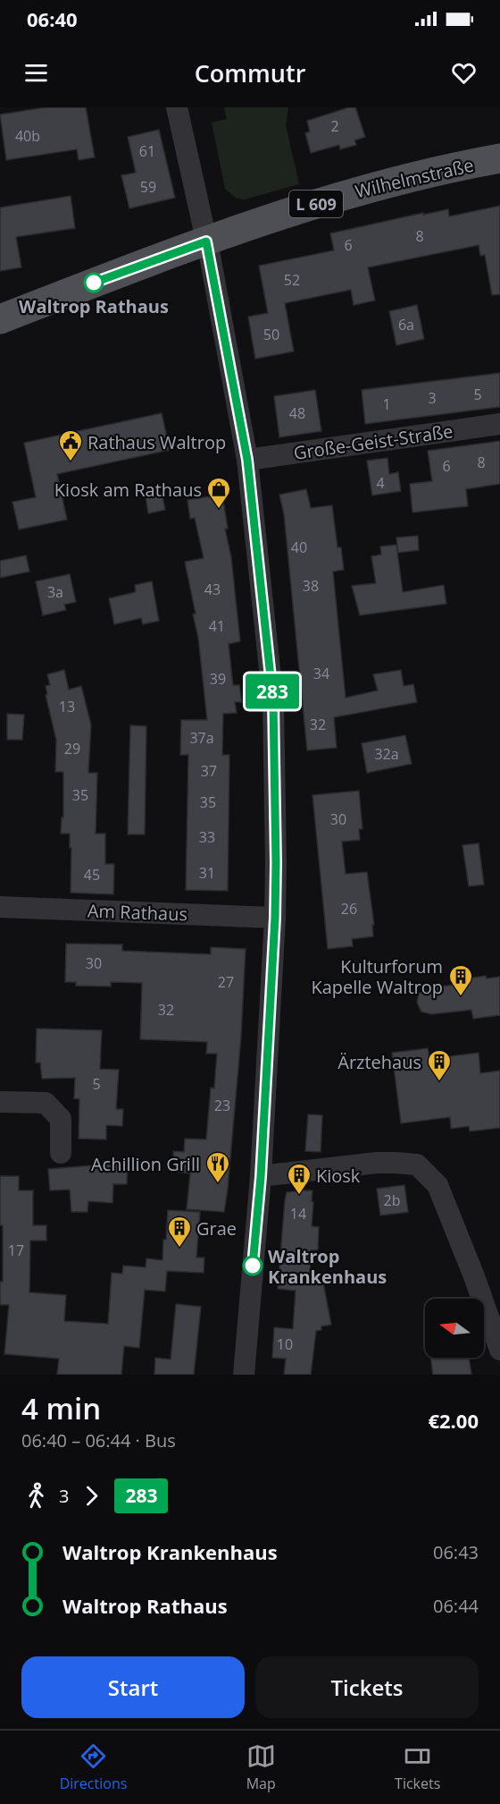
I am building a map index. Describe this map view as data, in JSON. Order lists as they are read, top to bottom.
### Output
{
  "streets": {
    "main road": ["Wilhelmstraße", "L 609"],
    "street": ["Große-Geist-Straße", "Am Rathaus"]
  },
  "crossings": [
    ["Wilhelmstraße", "L 609"]
  ],
  "places": {
    "other": ["Waltrop Rathaus", "Waltrop Krankenhaus"],
    "public building": ["Rathaus Waltrop"],
    "shop": ["Kiosk am Rathaus"],
    "building": [
      "Kulturforum Kapelle Waltrop",
      "Ärztehaus",
      "Kiosk",
      "Grae"
    ],
    "restaurant": ["Achillion Grill"]
  },
  "lines": ["bus line 283"],
  "house_numbers": [
    "2",
    "40b",
    "61",
    "59",
    "8",
    "6",
    "52",
    "6a",
    "50",
    "5",
    "3",
    "1",
    "48",
    "8",
    "6",
    "4",
    "40",
    "38",
    "43",
    "3a",
    "41",
    "34",
    "39",
    "13",
    "32",
    "37a",
    "29",
    "32a",
    "37",
    "35",
    "35",
    "30",
    "33",
    "31",
    "45",
    "26",
    "30",
    "27",
    "32",
    "5",
    "23",
    "2b",
    "14",
    "17",
    "10"
  ],
  "north": "left",
  "page": {
    "status": "06:40",
    "header": "Commutr",
    "on_map": "283",
    "heading": ["4 min", "06:40 – 06:44 · Bus", "€2.00"],
    "legs": ["3", "283"],
    "list": [
      {
        "name": "Waltrop Krankenhaus",
        "value": "06:43"
      },
      {
        "name": "Waltrop Rathaus",
        "value": "06:44"
      }
    ],
    "buttons": ["Start", "Tickets"],
    "tabs": ["Directions", "Map", "Tickets"]
  }
}
